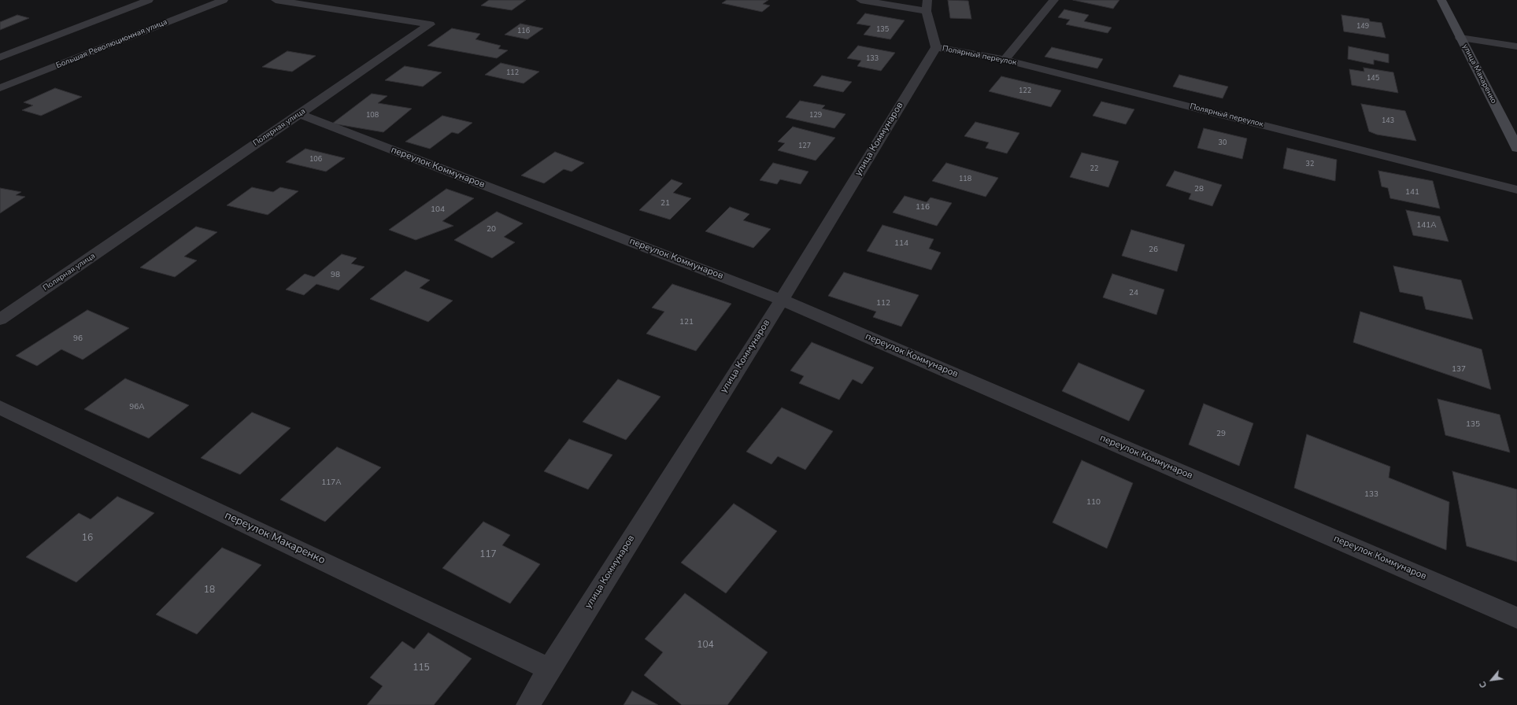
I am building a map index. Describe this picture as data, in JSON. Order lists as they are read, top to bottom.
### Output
{
  "streets": {
    "main road": ["улица Макаренко"],
    "street": [
      "Большая Революционная улица",
      "Полярный переулок",
      "Полярная улица",
      "улица Коммунаров",
      "переулок Коммунаров",
      "переулок Макаренко"
    ]
  },
  "crossings": [
    ["Полярный переулок", "улица Коммунаров"],
    ["Полярная улица", "переулок Коммунаров"],
    ["улица Коммунаров", "переулок Коммунаров"],
    ["улица Коммунаров", "переулок Макаренко"]
  ],
  "house_numbers": [
    "149",
    "135",
    "116",
    "133",
    "112",
    "145",
    "122",
    "108",
    "129",
    "143",
    "30",
    "127",
    "106",
    "32",
    "22",
    "118",
    "28",
    "141",
    "21",
    "116",
    "104",
    "141А",
    "20",
    "114",
    "26",
    "98",
    "24",
    "112",
    "121",
    "96",
    "137",
    "96А",
    "135",
    "29",
    "117А",
    "133",
    "110",
    "16",
    "117",
    "18",
    "104",
    "115"
  ],
  "north": "bottom left"
}
